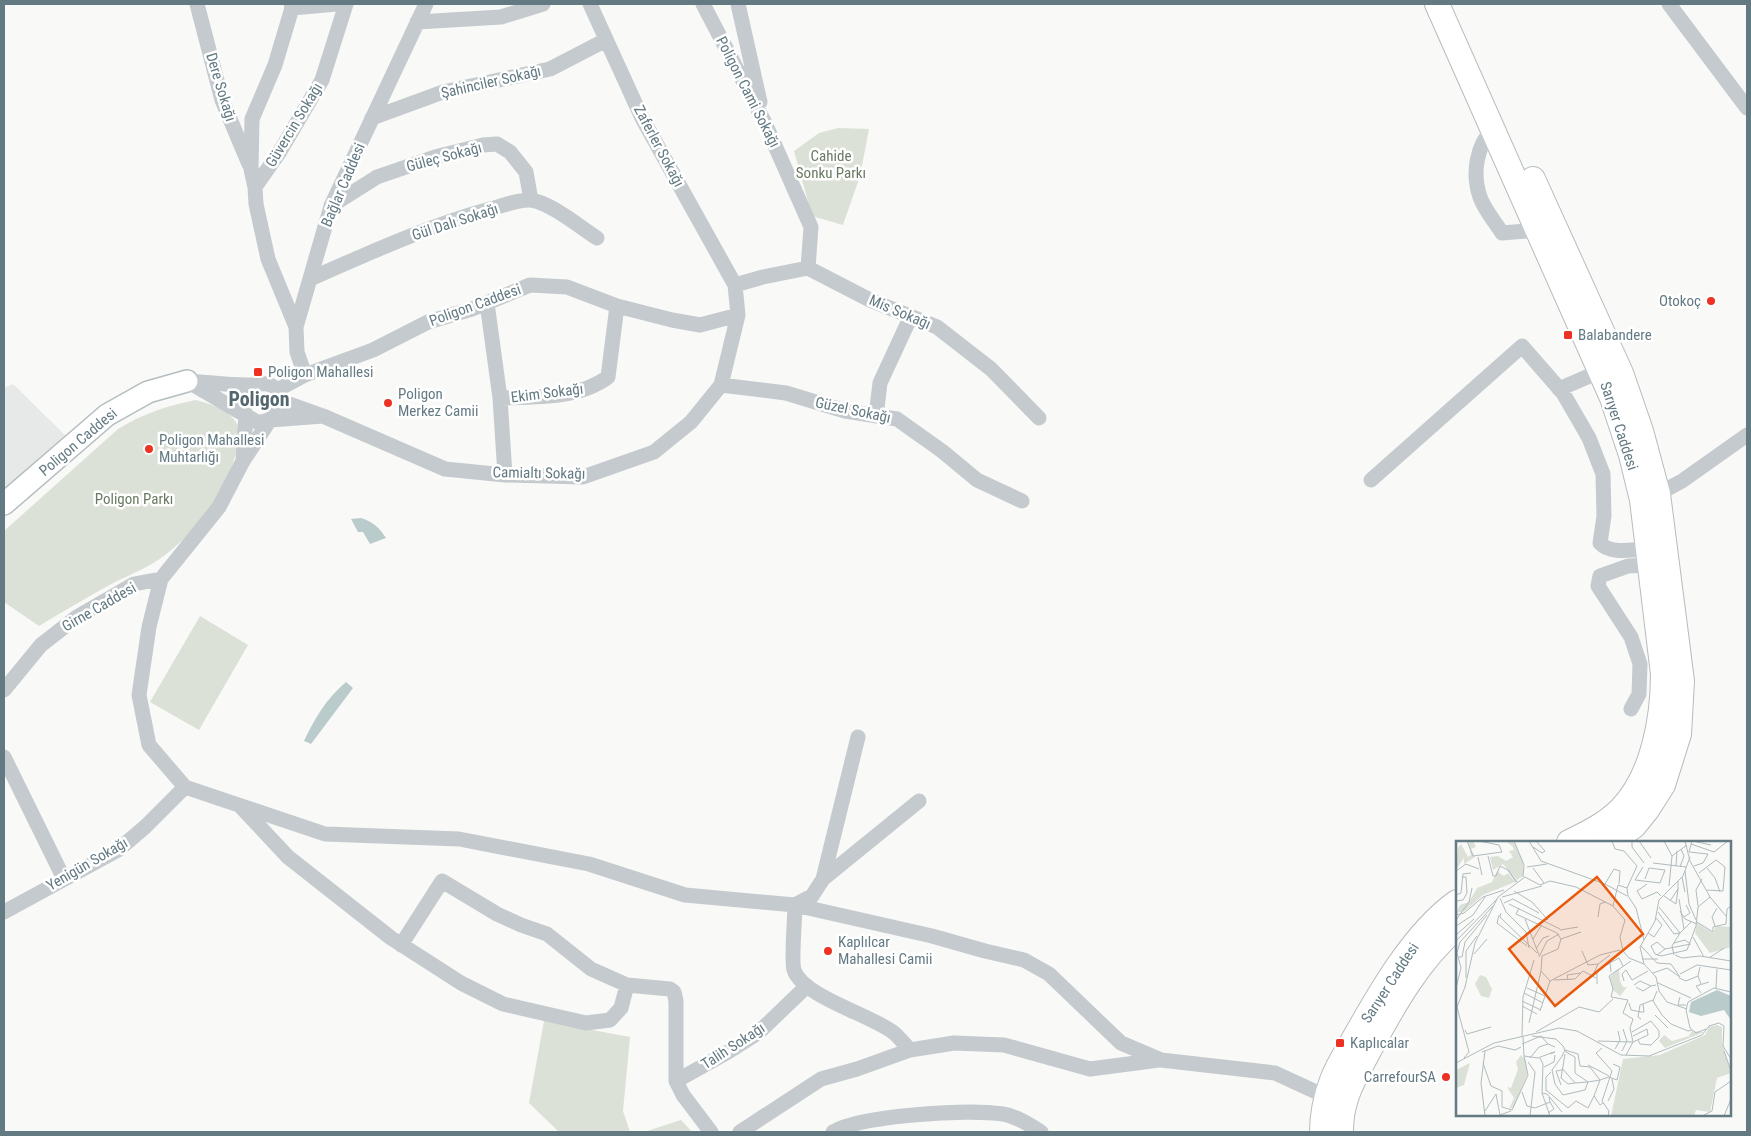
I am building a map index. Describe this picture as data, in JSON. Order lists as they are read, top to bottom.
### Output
{
  "streets": {
    "main road": ["Sarıyer Caddesi"],
    "street": [
      "Şahinciler Sokağı",
      "Dere Sokağı",
      "Poligon Cami Sokağı",
      "Güvercin Sokağı",
      "Zaferler Sokağı",
      "Güleç Sokağı",
      "Bağlar Caddesi",
      "Gül Dalı Sokağı",
      "Poligon Caddesi",
      "Mis Sokağı",
      "Ekim Sokağı",
      "Güzel Sokağı",
      "Camialtı Sokağı",
      "Girne Caddesi",
      "Yenigün Sokağı",
      "Talih Sokağı"
    ]
  },
  "crossings": [
    ["Şahinciler Sokağı", "Zaferler Sokağı"],
    ["Şahinciler Sokağı", "Bağlar Caddesi"],
    ["Poligon Cami Sokağı", "Mis Sokağı"],
    ["Zaferler Sokağı", "Camialtı Sokağı"],
    ["Güleç Sokağı", "Bağlar Caddesi"],
    ["Güleç Sokağı", "Gül Dalı Sokağı"],
    ["Bağlar Caddesi", "Gül Dalı Sokağı"],
    ["Bağlar Caddesi", "Poligon Caddesi"],
    ["Poligon Caddesi", "Ekim Sokağı"],
    ["Poligon Caddesi", "Camialtı Sokağı"],
    ["Güzel Sokağı", "Camialtı Sokağı"]
  ],
  "districts": ["Poligon"],
  "parks": ["Cahide Sonku Parkı", "Poligon Parkı"],
  "places": {
    "other": [
      "Otokoç",
      "Poligon Merkez Camii",
      "Poligon Mahallesi Muhtarlığı",
      "Kaplılcar Mahallesi Camii",
      "CarrefourSA"
    ],
    "transit": ["Balabandere", "Poligon Mahallesi", "Kaplıcalar"]
  }
}
